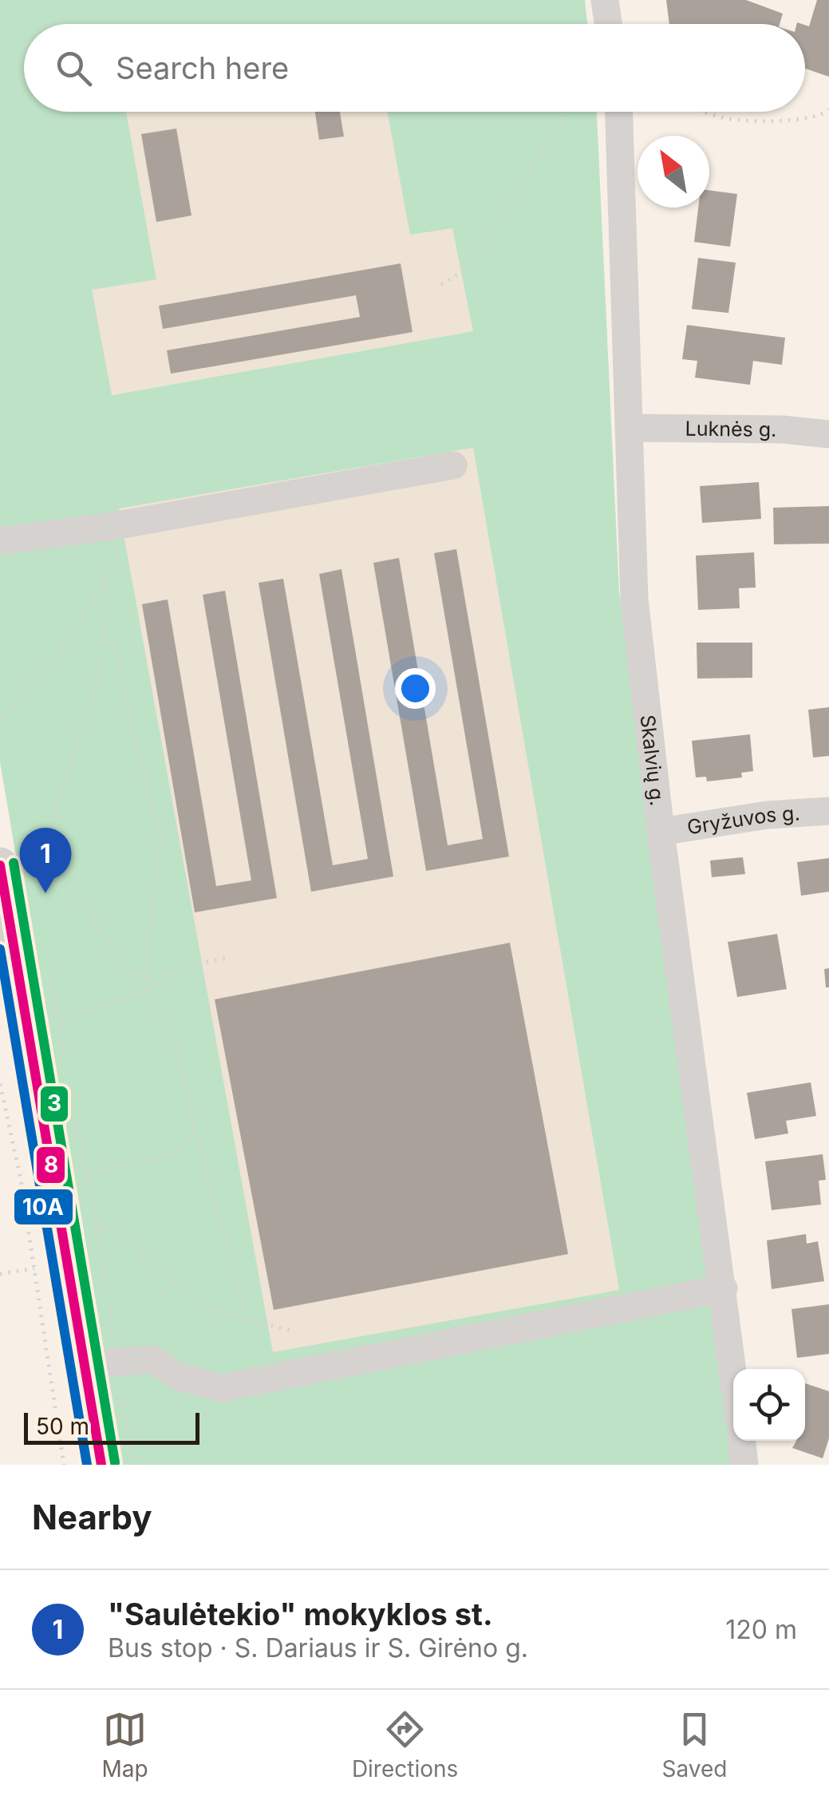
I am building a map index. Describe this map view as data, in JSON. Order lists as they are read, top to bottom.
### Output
{
  "streets": {
    "street": ["Luknės g.", "Skalvių g.", "Gryžuvos g."]
  },
  "crossings": [
    ["Luknės g.", "Skalvių g."],
    ["Skalvių g.", "Gryžuvos g."]
  ],
  "lines": ["transit line 3", "transit line 8", "transit line 10A"],
  "scale_bar": "50 m",
  "north": "top left",
  "page": {
    "search": "Search here",
    "pins": "1",
    "scale": "50 m",
    "heading": "Nearby",
    "list": [
      {
        "mark": "1",
        "name": "\"Saulėtekio\" mokyklos st.",
        "note": "Bus stop · S. Dariaus ir S. Girėno g.",
        "value": "120 m"
      }
    ],
    "nav": ["Map", "Directions", "Saved"]
  }
}
